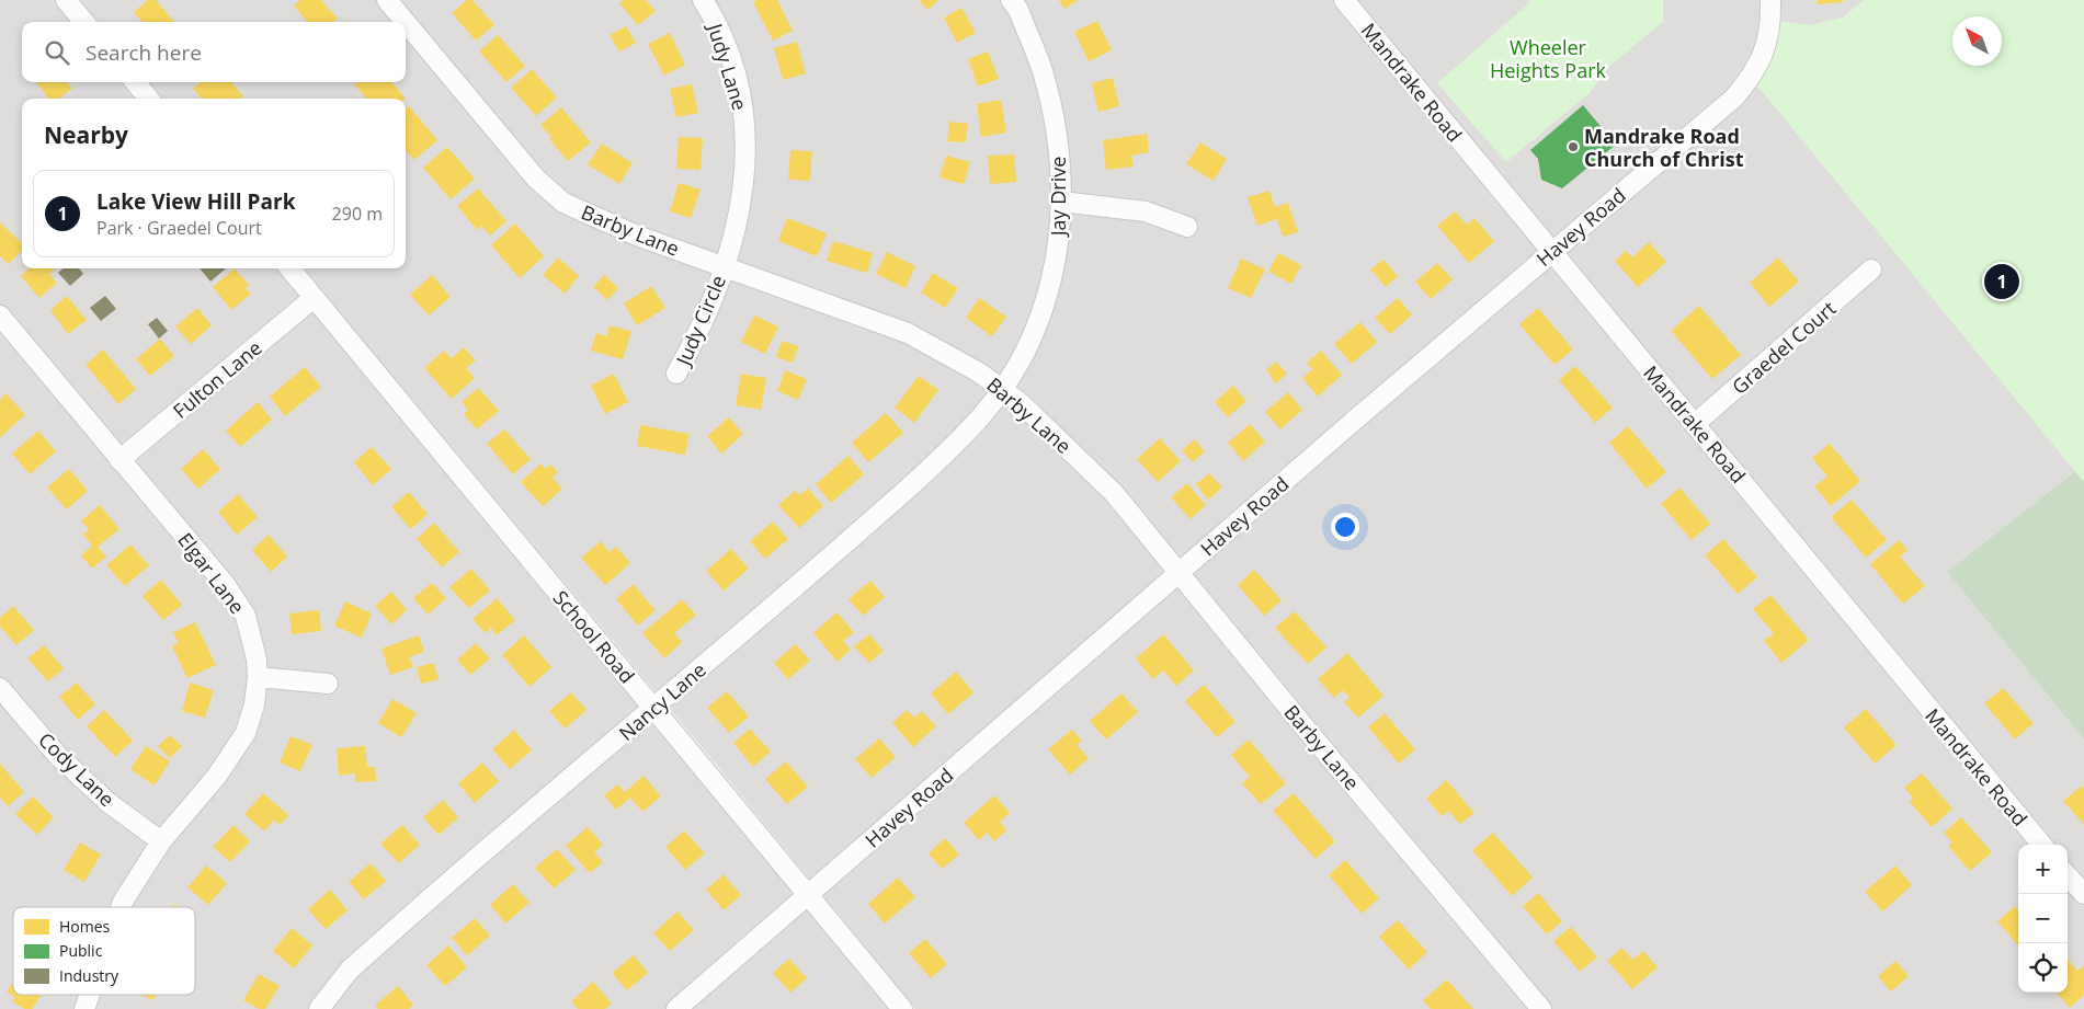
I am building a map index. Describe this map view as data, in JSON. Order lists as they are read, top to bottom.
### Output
{
  "streets": {
    "street": [
      "Judy Lane",
      "Mandrake Road",
      "Jay Drive",
      "Havey Road",
      "Barby Lane",
      "Judy Circle",
      "Graedel Court",
      "Fulton Lane",
      "Elgar Lane",
      "School Road",
      "Nancy Lane",
      "Cody Lane"
    ]
  },
  "crossings": [
    ["Judy Lane", "Barby Lane"],
    ["Judy Lane", "Judy Circle"],
    ["Mandrake Road", "Havey Road"],
    ["Mandrake Road", "Graedel Court"],
    ["Jay Drive", "Barby Lane"],
    ["Jay Drive", "Nancy Lane"],
    ["Havey Road", "Barby Lane"],
    ["Havey Road", "School Road"],
    ["Barby Lane", "Judy Circle"],
    ["Barby Lane", "Nancy Lane"],
    ["Fulton Lane", "Elgar Lane"],
    ["Fulton Lane", "School Road"],
    ["Elgar Lane", "Cody Lane"],
    ["School Road", "Nancy Lane"]
  ],
  "parks": ["Wheeler Heights Park"],
  "places": ["Mandrake Road Church of Christ"],
  "legend": ["Homes", "Public", "Industry"],
  "north": "top left",
  "page": {
    "search": "Search here",
    "heading": "Nearby",
    "list": [
      {
        "mark": "1",
        "name": "Lake View Hill Park",
        "note": "Park · Graedel Court",
        "value": "290 m"
      }
    ],
    "pins": "1",
    "map_buttons": ["+", "−"]
  }
}
